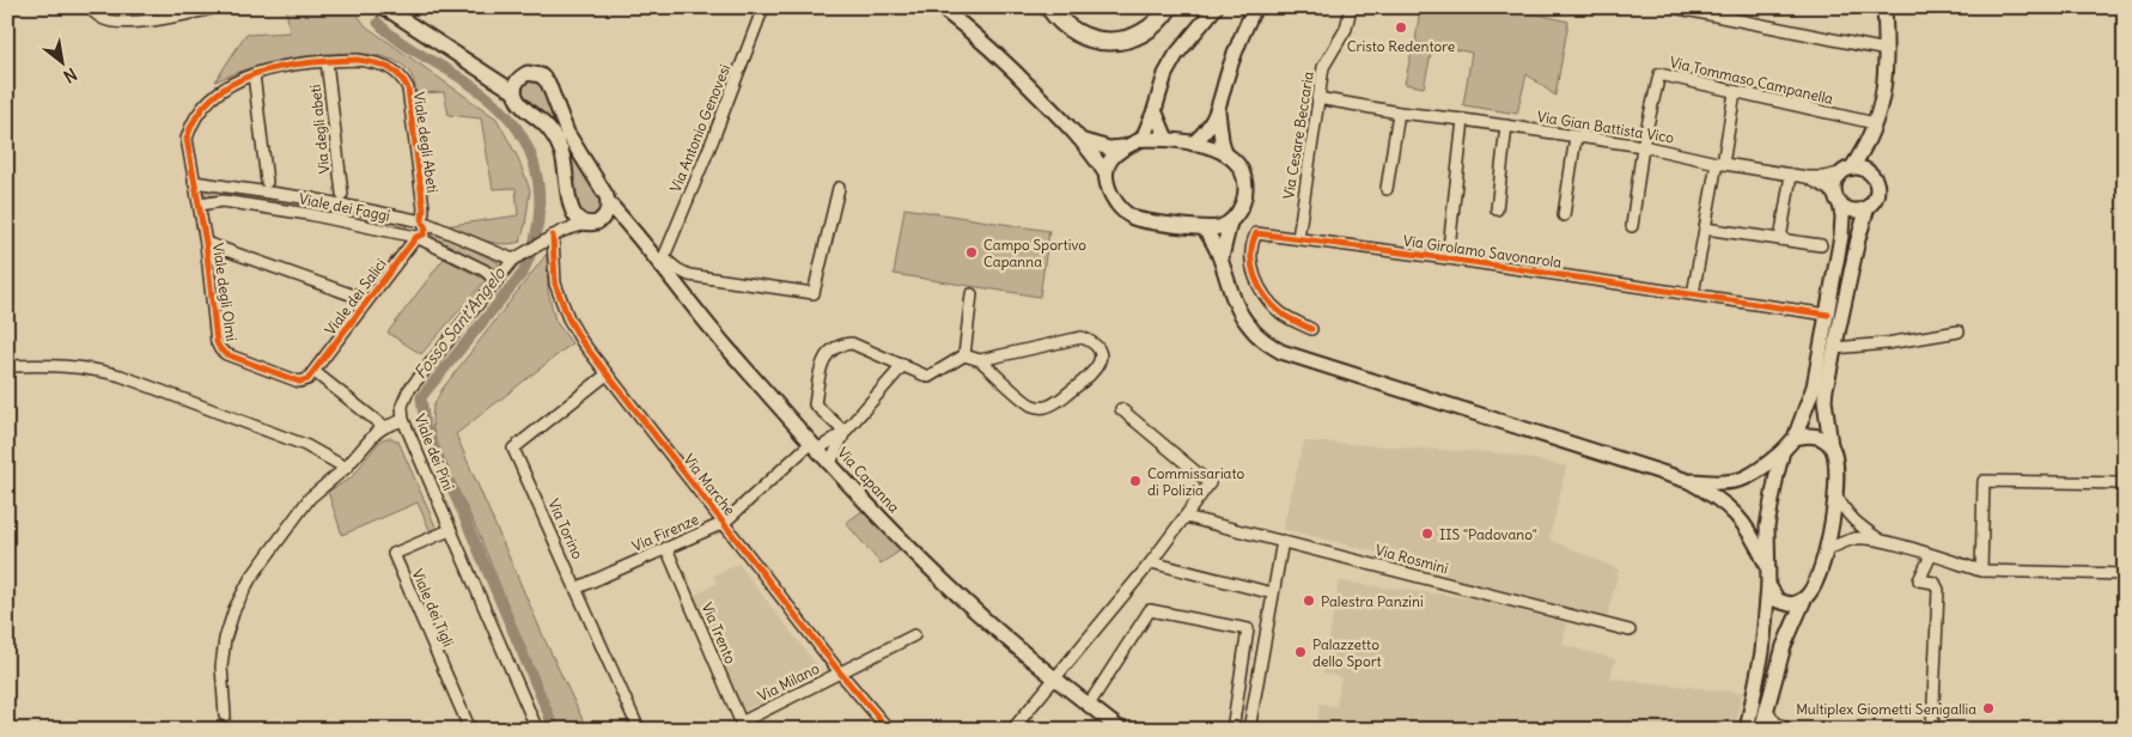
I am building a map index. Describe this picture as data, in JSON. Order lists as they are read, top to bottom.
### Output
{
  "streets": {
    "main road": ["Via Capanna"],
    "street": [
      "Via Tommaso Campanella",
      "Via Gian Battista Vico",
      "Via Antonio Genovesi",
      "Via degli abeti",
      "Via Cesare Beccaria",
      "Viale degli Abeti",
      "Viale dei Faggi",
      "Via Girolamo Savonarola",
      "Viale degli Olmi",
      "Viale dei Salici",
      "Viale dei Pini",
      "Via Marche",
      "Via Torino",
      "Via Firenze",
      "Via Rosmini",
      "Viale dei Tigli",
      "Via Trento",
      "Via Milano"
    ]
  },
  "crossings": [
    ["Via Tommaso Campanella", "Via Gian Battista Vico"],
    ["Via Gian Battista Vico", "Via Cesare Beccaria"],
    ["Via Antonio Genovesi", "Via Capanna"],
    ["Via degli abeti", "Viale degli Abeti"],
    ["Via Cesare Beccaria", "Via Girolamo Savonarola"],
    ["Viale degli Abeti", "Viale dei Faggi"],
    ["Viale degli Abeti", "Viale dei Salici"],
    ["Viale dei Faggi", "Viale degli Olmi"],
    ["Viale dei Faggi", "Viale dei Salici"],
    ["Viale dei Faggi", "Viale dei Pini"],
    ["Viale degli Olmi", "Viale dei Salici"],
    ["Viale dei Pini", "Via Marche"],
    ["Viale dei Pini", "Viale dei Tigli"],
    ["Via Capanna", "Via Firenze"],
    ["Via Marche", "Via Torino"],
    ["Via Marche", "Via Firenze"],
    ["Via Marche", "Via Milano"],
    ["Via Torino", "Via Firenze"],
    ["Via Firenze", "Via Trento"],
    ["Via Trento", "Via Milano"]
  ],
  "water": ["Fosso Sant'Angelo"],
  "places": [
    "Cristo Redentore",
    "Campo Sportivo Capanna",
    "Commissariato di Polizia",
    "IIS \"Padovano\"",
    "Palestra Panzini",
    "Palazzetto dello Sport",
    "Multiplex Giometti Senigallia"
  ],
  "north": "bottom right"
}
